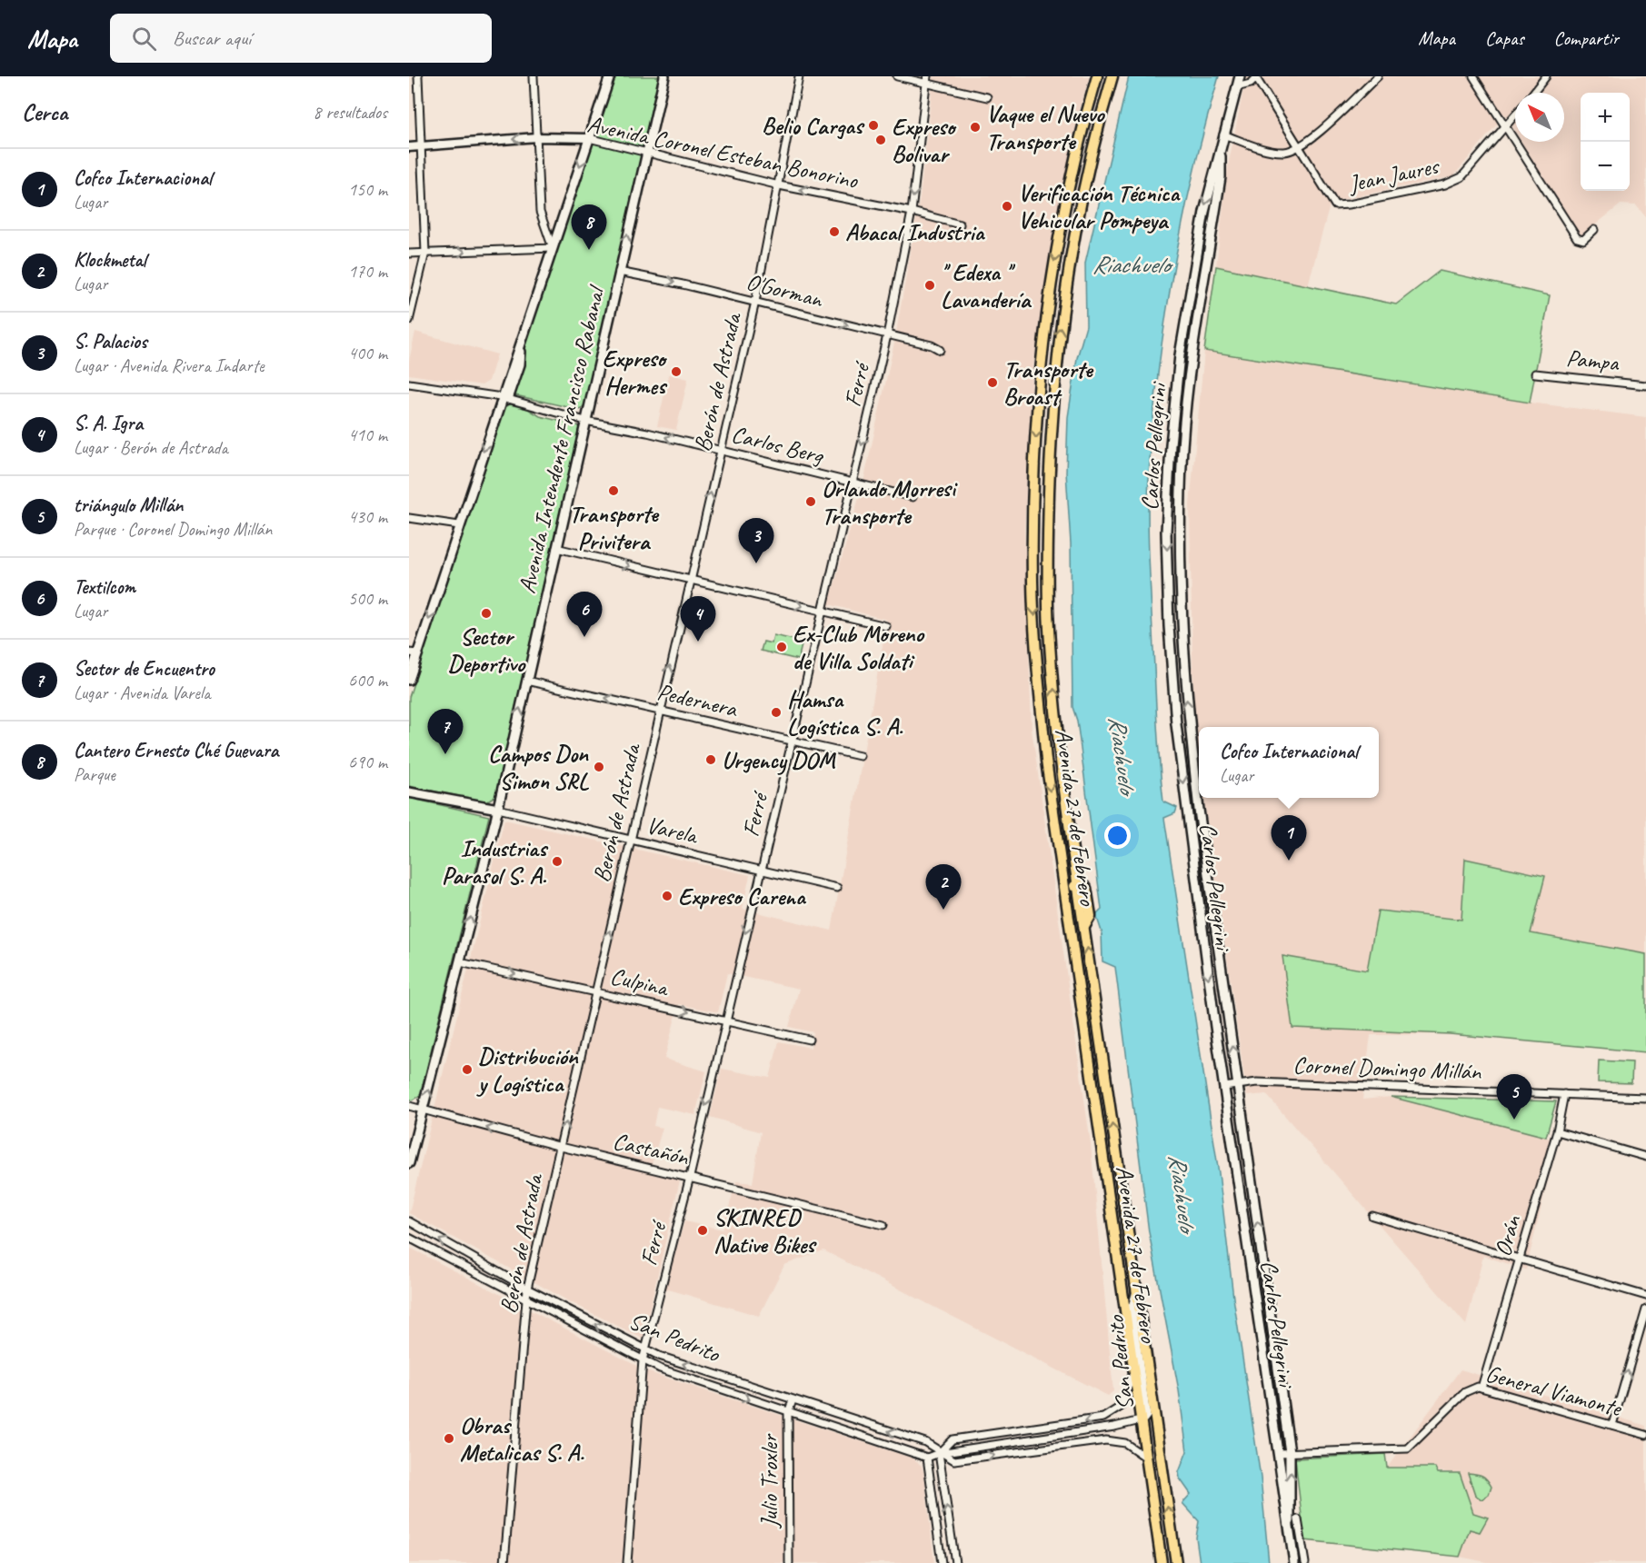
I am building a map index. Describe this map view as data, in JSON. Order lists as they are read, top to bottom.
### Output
{
  "streets": {
    "main road": ["Avenida Intendente Francisco Rabanal", "Carlos Pellegrini", "Avenida 27 de Febrero"],
    "street": [
      "Avenida Coronel Esteban Bonorino",
      "Jean Jaures",
      "O'Gorman",
      "Pampa",
      "Berón de Astrada",
      "Ferré",
      "Carlos Berg",
      "Pedernera",
      "Varela",
      "Culpina",
      "Coronel Domingo Millán",
      "Castañón",
      "Orán",
      "San Pedrito",
      "General Viamonte",
      "Julio Troxler"
    ]
  },
  "crossings": [
    ["Avenida Coronel Esteban Bonorino", "Berón de Astrada"],
    ["Avenida Coronel Esteban Bonorino", "Ferré"],
    ["Avenida Coronel Esteban Bonorino", "Avenida Intendente Francisco Rabanal"],
    ["O'Gorman", "Berón de Astrada"],
    ["O'Gorman", "Ferré"],
    ["O'Gorman", "Avenida Intendente Francisco Rabanal"],
    ["Berón de Astrada", "Carlos Berg"],
    ["Berón de Astrada", "Pedernera"],
    ["Berón de Astrada", "Varela"],
    ["Berón de Astrada", "Culpina"],
    ["Berón de Astrada", "Castañón"],
    ["Berón de Astrada", "San Pedrito"],
    ["Ferré", "Carlos Berg"],
    ["Ferré", "Pedernera"],
    ["Ferré", "Varela"],
    ["Ferré", "Culpina"],
    ["Ferré", "Castañón"],
    ["Ferré", "San Pedrito"],
    ["Avenida Intendente Francisco Rabanal", "Carlos Berg"],
    ["Avenida Intendente Francisco Rabanal", "Pedernera"],
    ["Avenida Intendente Francisco Rabanal", "Varela"],
    ["Avenida Intendente Francisco Rabanal", "Culpina"],
    ["Avenida Intendente Francisco Rabanal", "Castañón"],
    ["Carlos Pellegrini", "Coronel Domingo Millán"],
    ["Carlos Pellegrini", "General Viamonte"],
    ["Avenida 27 de Febrero", "San Pedrito"],
    ["Coronel Domingo Millán", "Orán"],
    ["Orán", "General Viamonte"],
    ["San Pedrito", "Julio Troxler"]
  ],
  "one_way": [
    "Avenida Coronel Esteban Bonorino",
    "O'Gorman",
    "Berón de Astrada",
    "Ferré",
    "Avenida Intendente Francisco Rabanal",
    "Pedernera",
    "Culpina"
  ],
  "water": ["Riachuelo"],
  "places": [
    "Belio Cargas",
    "Vaque el Nuevo Transporte",
    "Expreso Bolivar",
    "Verificación Técnica Vehicular Pompeya",
    "Abacal Industria",
    "'' Edexa '' Lavandería",
    "Expreso Hermes",
    "Transporte Broast",
    "Transporte Privitera",
    "Orlando Morresi Transporte",
    "Sector Deportivo",
    "Ex-Club Moreno de Villa Soldati",
    "Hamsa Logística S. A.",
    "Urgency DOM",
    "Campos Don Simon SRL",
    "Industrias Parasol S. A.",
    "Expreso Carena",
    "Distribución y Logística",
    "SKINRED Native Bikes",
    "Obras Metalicas S. A."
  ],
  "north": "top left",
  "page": {
    "header": "Mapa",
    "search": "Buscar aquí",
    "nav": ["Mapa", "Capas", "Compartir"],
    "heading": ["Cerca", "8 resultados"],
    "map_buttons": ["+", "−"],
    "list": [
      {
        "mark": "1",
        "name": "Cofco Internacional",
        "note": "Lugar",
        "value": "150 m"
      },
      {
        "mark": "2",
        "name": "Klockmetal",
        "note": "Lugar",
        "value": "170 m"
      },
      {
        "mark": "3",
        "name": "S. Palacios",
        "note": "Lugar · Avenida Rivera Indarte",
        "value": "400 m"
      },
      {
        "mark": "4",
        "name": "S. A. Igra",
        "note": "Lugar · Berón de Astrada",
        "value": "410 m"
      },
      {
        "mark": "5",
        "name": "triángulo Millán",
        "note": "Parque · Coronel Domingo Millán",
        "value": "430 m"
      },
      {
        "mark": "6",
        "name": "Textilcom",
        "note": "Lugar",
        "value": "500 m"
      },
      {
        "mark": "7",
        "name": "Sector de Encuentro",
        "note": "Lugar · Avenida Varela",
        "value": "600 m"
      },
      {
        "mark": "8",
        "name": "Cantero Ernesto Ché Guevara",
        "note": "Parque",
        "value": "690 m"
      }
    ],
    "pins": [
      "8",
      "3",
      "6",
      "4",
      "7",
      "1",
      "2",
      "5"
    ],
    "popup": ["Cofco Internacional", "Lugar"]
  }
}
